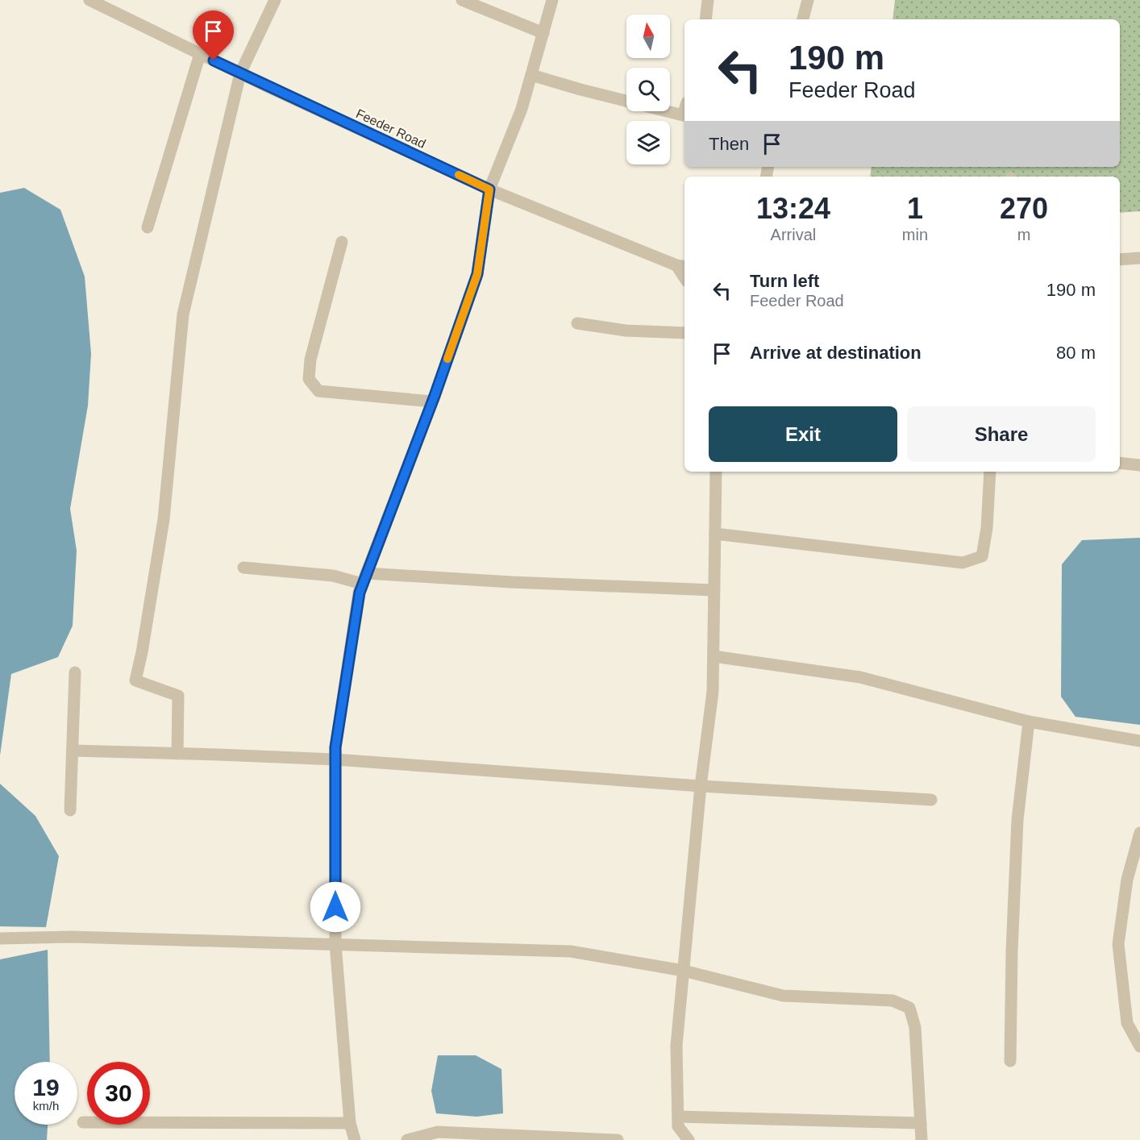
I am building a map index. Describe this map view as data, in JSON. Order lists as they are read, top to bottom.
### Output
{
  "streets": {
    "street": ["Feeder Road"]
  },
  "north": "top",
  "page": {
    "turn": ["190 m", "Feeder Road"],
    "then": "Then",
    "eta": [
      "13:24",
      "Arrival",
      "1",
      "min",
      "270",
      "m"
    ],
    "list": [
      {
        "name": "Turn left",
        "note": "Feeder Road",
        "value": "190 m"
      },
      {
        "name": "Arrive at destination",
        "value": "80 m"
      }
    ],
    "buttons": ["Exit", "Share"],
    "speed": "19 km/h",
    "limit": "30"
  }
}
